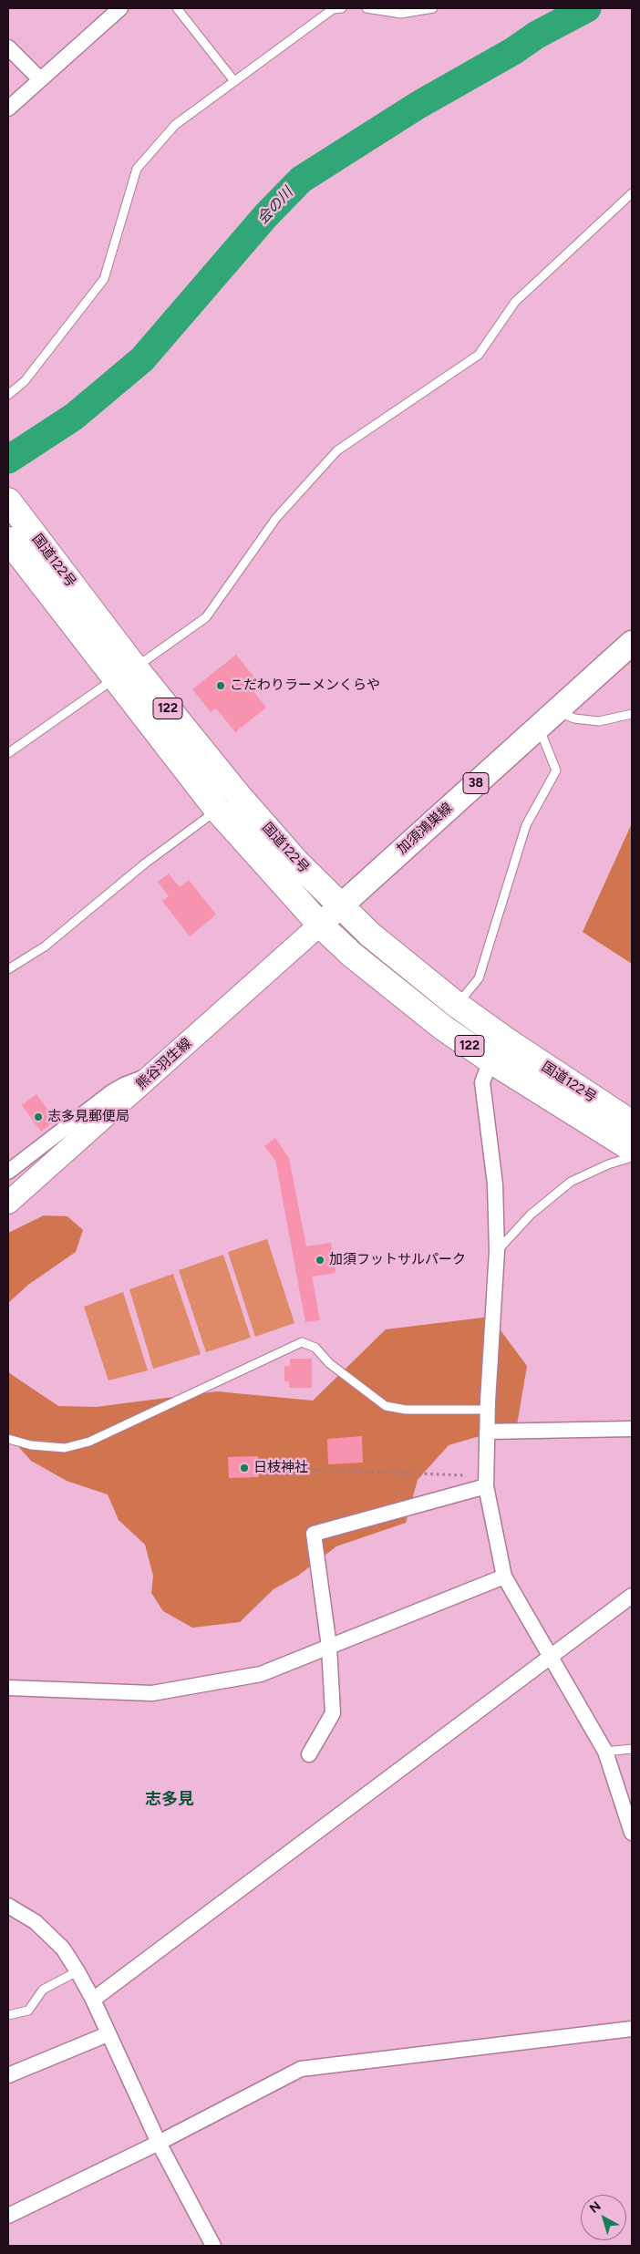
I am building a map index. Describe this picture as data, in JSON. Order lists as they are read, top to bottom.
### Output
{
  "streets": {
    "highway": ["国道122号", "122"],
    "main road": ["38", "加須鴻巣線", "熊谷羽生線"]
  },
  "crossings": [
    ["国道122号", "加須鴻巣線"],
    ["国道122号", "熊谷羽生線"],
    ["加須鴻巣線", "熊谷羽生線"]
  ],
  "districts": ["志多見"],
  "water": ["会の川"],
  "places": [
    "こだわりラーメンくらや",
    "志多見郵便局",
    "加須フットサルパーク",
    "日枝神社"
  ],
  "north": "top left"
}
